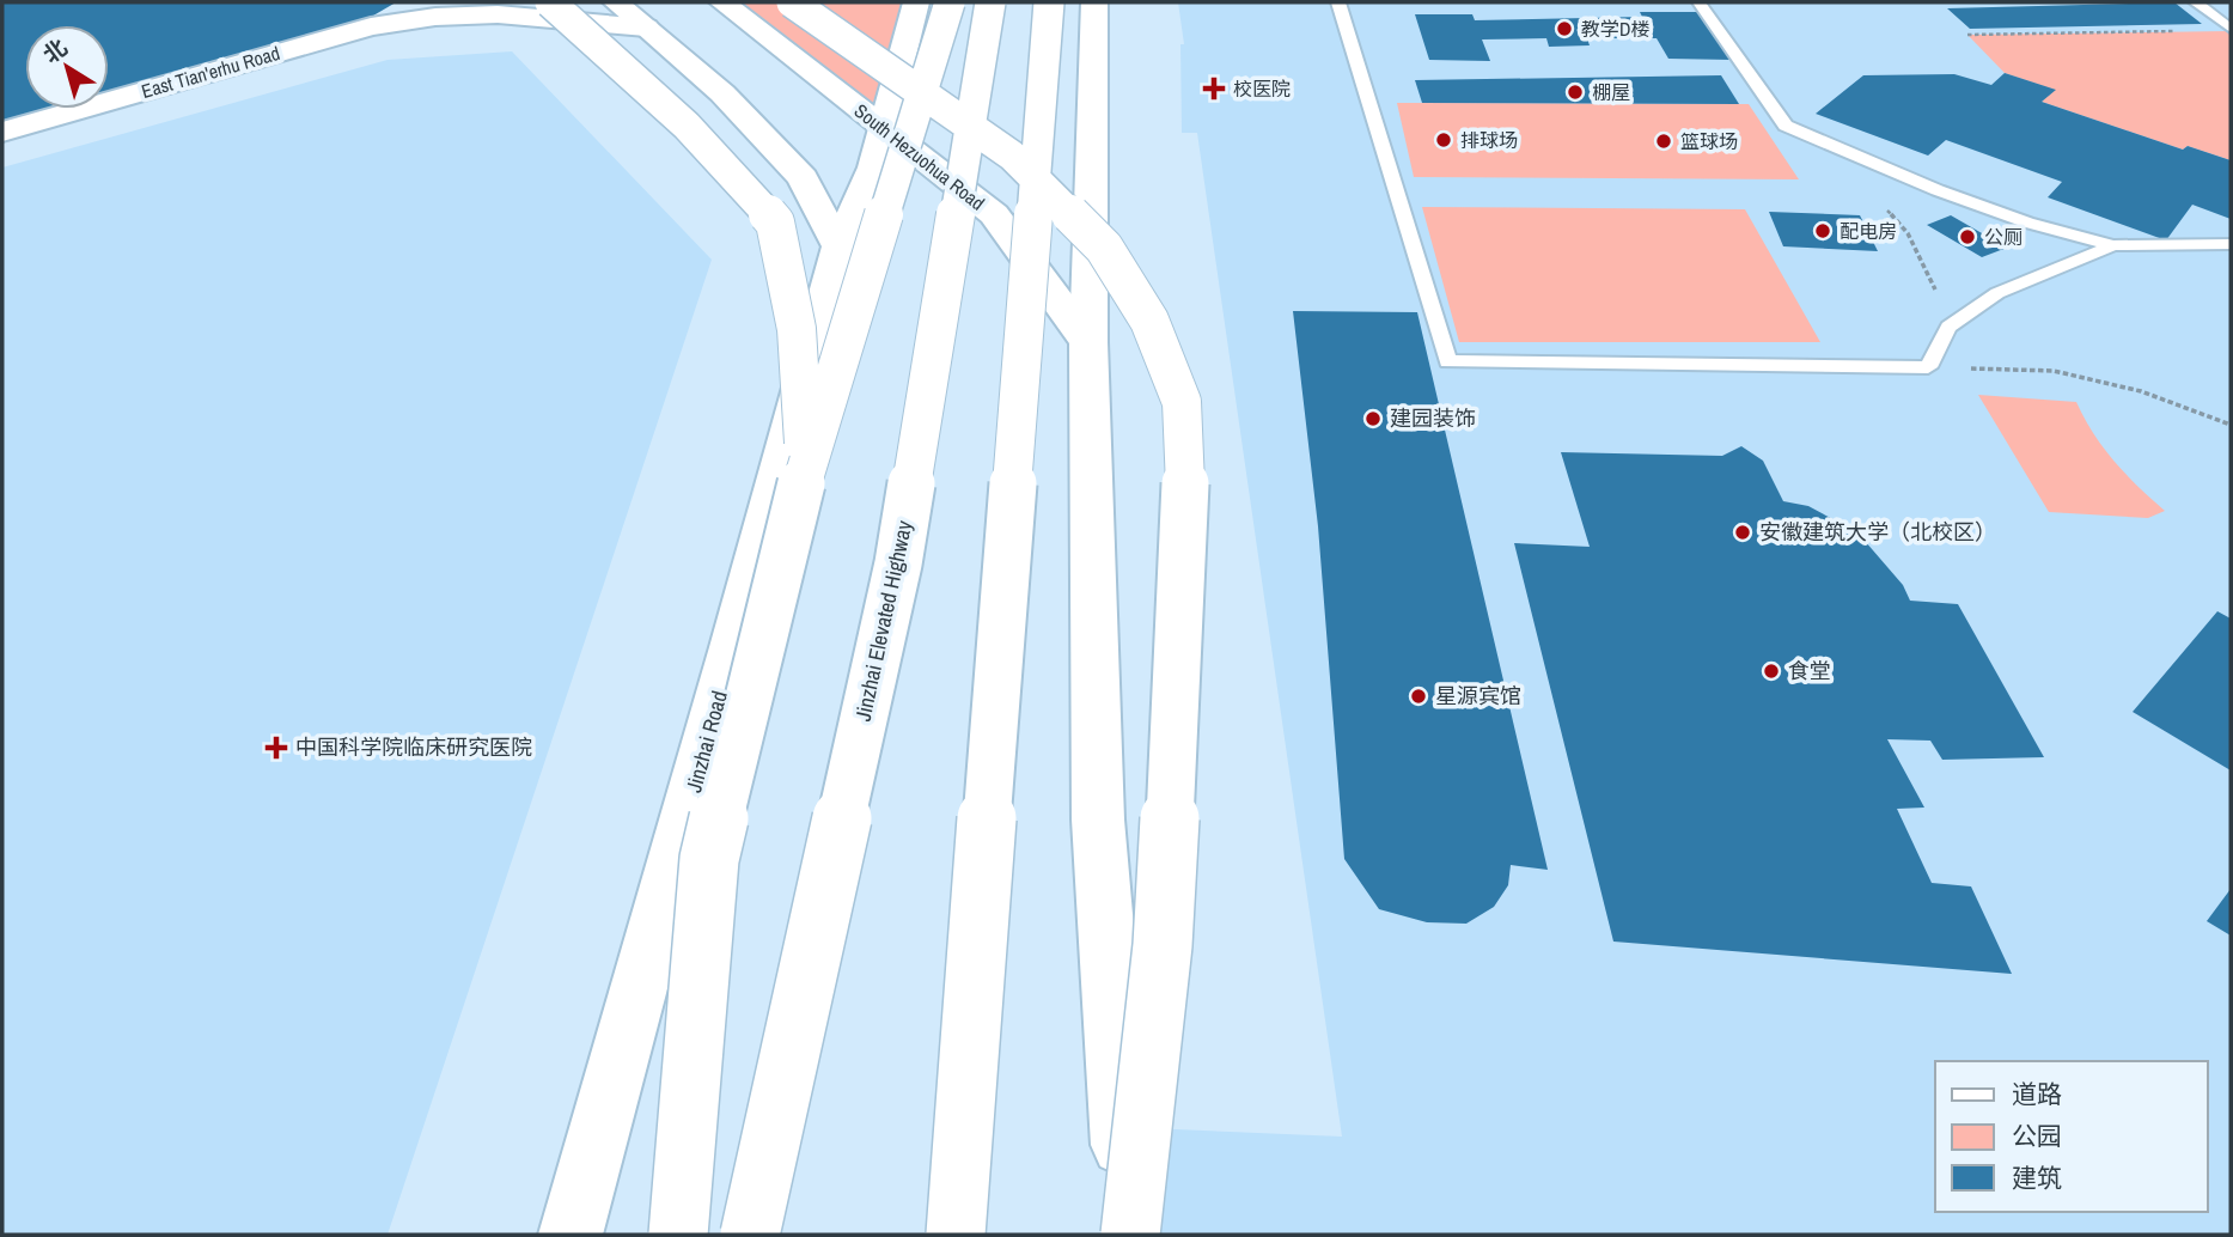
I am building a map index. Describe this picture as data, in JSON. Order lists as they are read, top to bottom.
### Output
{
  "streets": {
    "main road": [
      "East Tian'erhu Road",
      "South Hezuohua Road",
      "Jinzhai Elevated Highway",
      "Jinzhai Road"
    ]
  },
  "crossings": [
    ["South Hezuohua Road", "Jinzhai Road"]
  ],
  "places": {
    "other": [
      "教学D楼",
      "棚屋",
      "排球场",
      "篮球场",
      "配电房",
      "公厕",
      "建园装饰",
      "安徽建筑大学（北校区）",
      "食堂",
      "星源宾馆"
    ],
    "health": ["校医院", "中国科学院临床研究医院"]
  },
  "legend": ["道路", "公园", "建筑"],
  "north": "top left"
}
